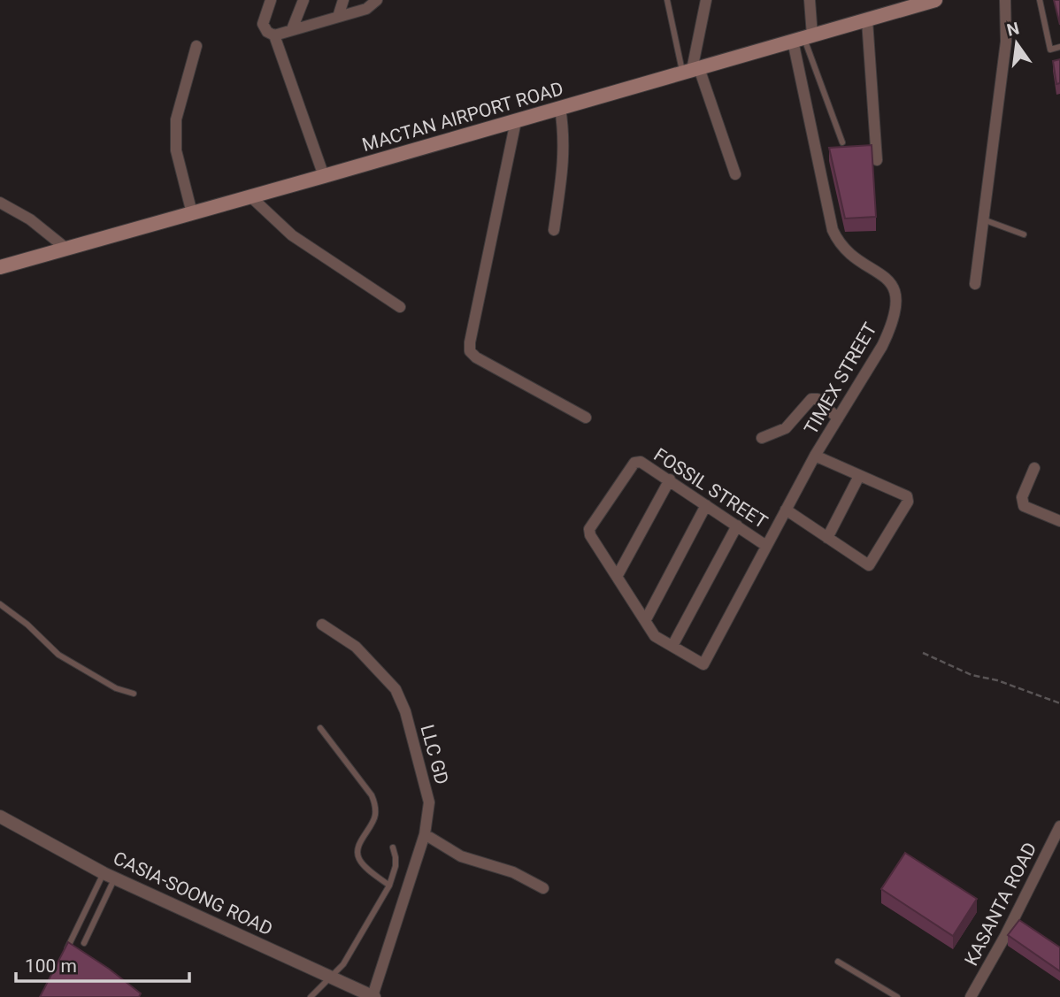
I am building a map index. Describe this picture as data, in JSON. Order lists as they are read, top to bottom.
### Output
{
  "streets": {
    "main road": ["MACTAN AIRPORT ROAD"],
    "street": [
      "TIMEX STREET",
      "FOSSIL STREET",
      "LLC GD",
      "CASIA-SOONG ROAD",
      "KASANTA ROAD"
    ]
  },
  "crossings": [
    ["MACTAN AIRPORT ROAD", "TIMEX STREET"],
    ["TIMEX STREET", "FOSSIL STREET"],
    ["LLC GD", "CASIA-SOONG ROAD"]
  ],
  "scale_bar": "100 m",
  "north": "top"
}
